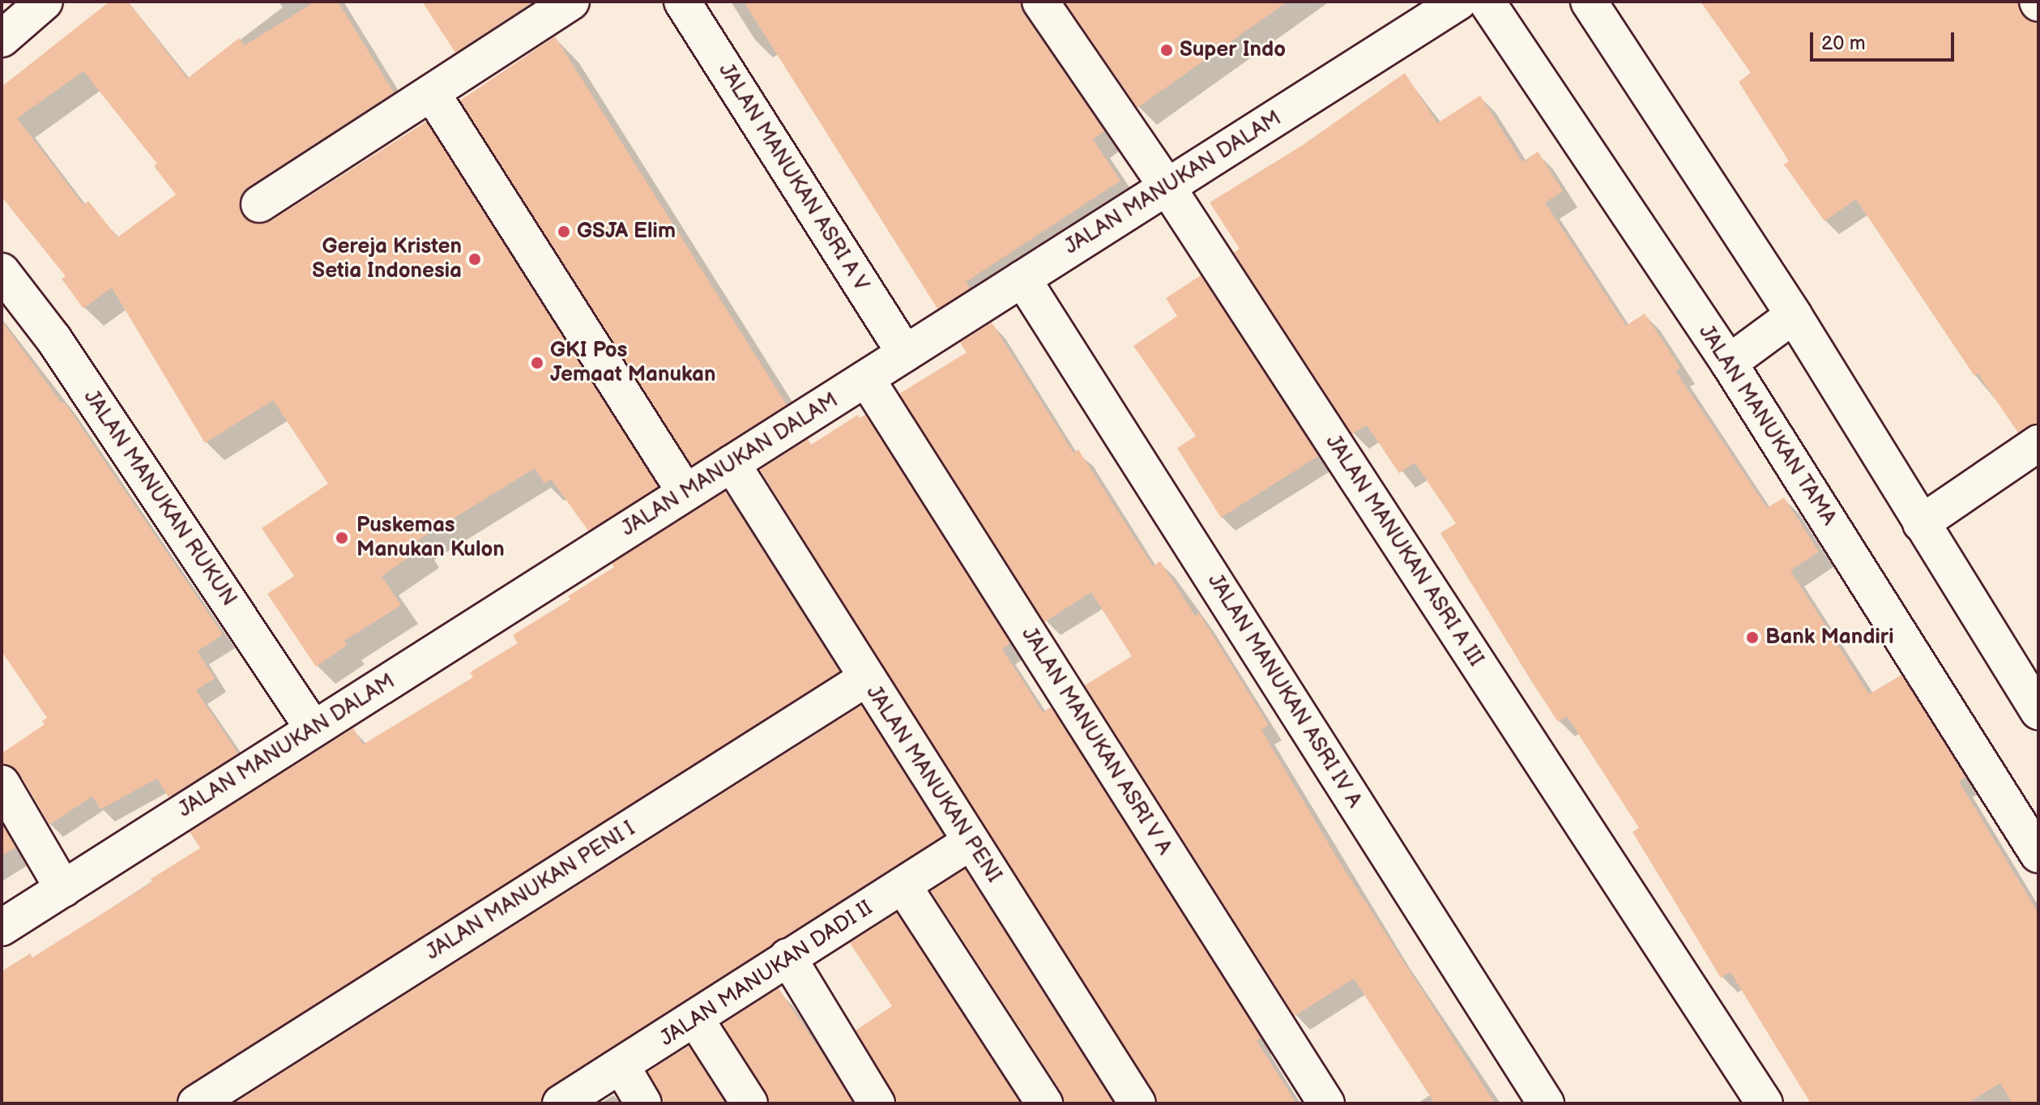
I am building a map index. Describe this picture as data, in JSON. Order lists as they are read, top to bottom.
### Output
{
  "streets": {
    "street": [
      "JALAN MANUKAN ASRI A V",
      "JALAN MANUKAN DALAM",
      "JALAN MANUKAN TAMA",
      "JALAN MANUKAN RUKUN",
      "JALAN MANUKAN ASRI A III",
      "JALAN MANUKAN ASRI IV A",
      "JALAN MANUKAN ASRI V A",
      "JALAN MANUKAN PENI",
      "JALAN MANUKAN PENI I",
      "JALAN MANUKAN DADI II"
    ]
  },
  "crossings": [
    ["JALAN MANUKAN ASRI A V", "JALAN MANUKAN DALAM"],
    ["JALAN MANUKAN DALAM", "JALAN MANUKAN RUKUN"],
    ["JALAN MANUKAN DALAM", "JALAN MANUKAN ASRI A III"],
    ["JALAN MANUKAN DALAM", "JALAN MANUKAN ASRI IV A"],
    ["JALAN MANUKAN DALAM", "JALAN MANUKAN ASRI V A"],
    ["JALAN MANUKAN DALAM", "JALAN MANUKAN PENI"],
    ["JALAN MANUKAN PENI", "JALAN MANUKAN PENI I"],
    ["JALAN MANUKAN PENI", "JALAN MANUKAN DADI II"]
  ],
  "places": [
    "Super Indo",
    "GSJA Elim",
    "Gereja Kristen Setia Indonesia",
    "GKI Pos Jemaat Manukan",
    "Puskemas Manukan Kulon",
    "Bank Mandiri"
  ],
  "scale_bar": "20 m"
}
